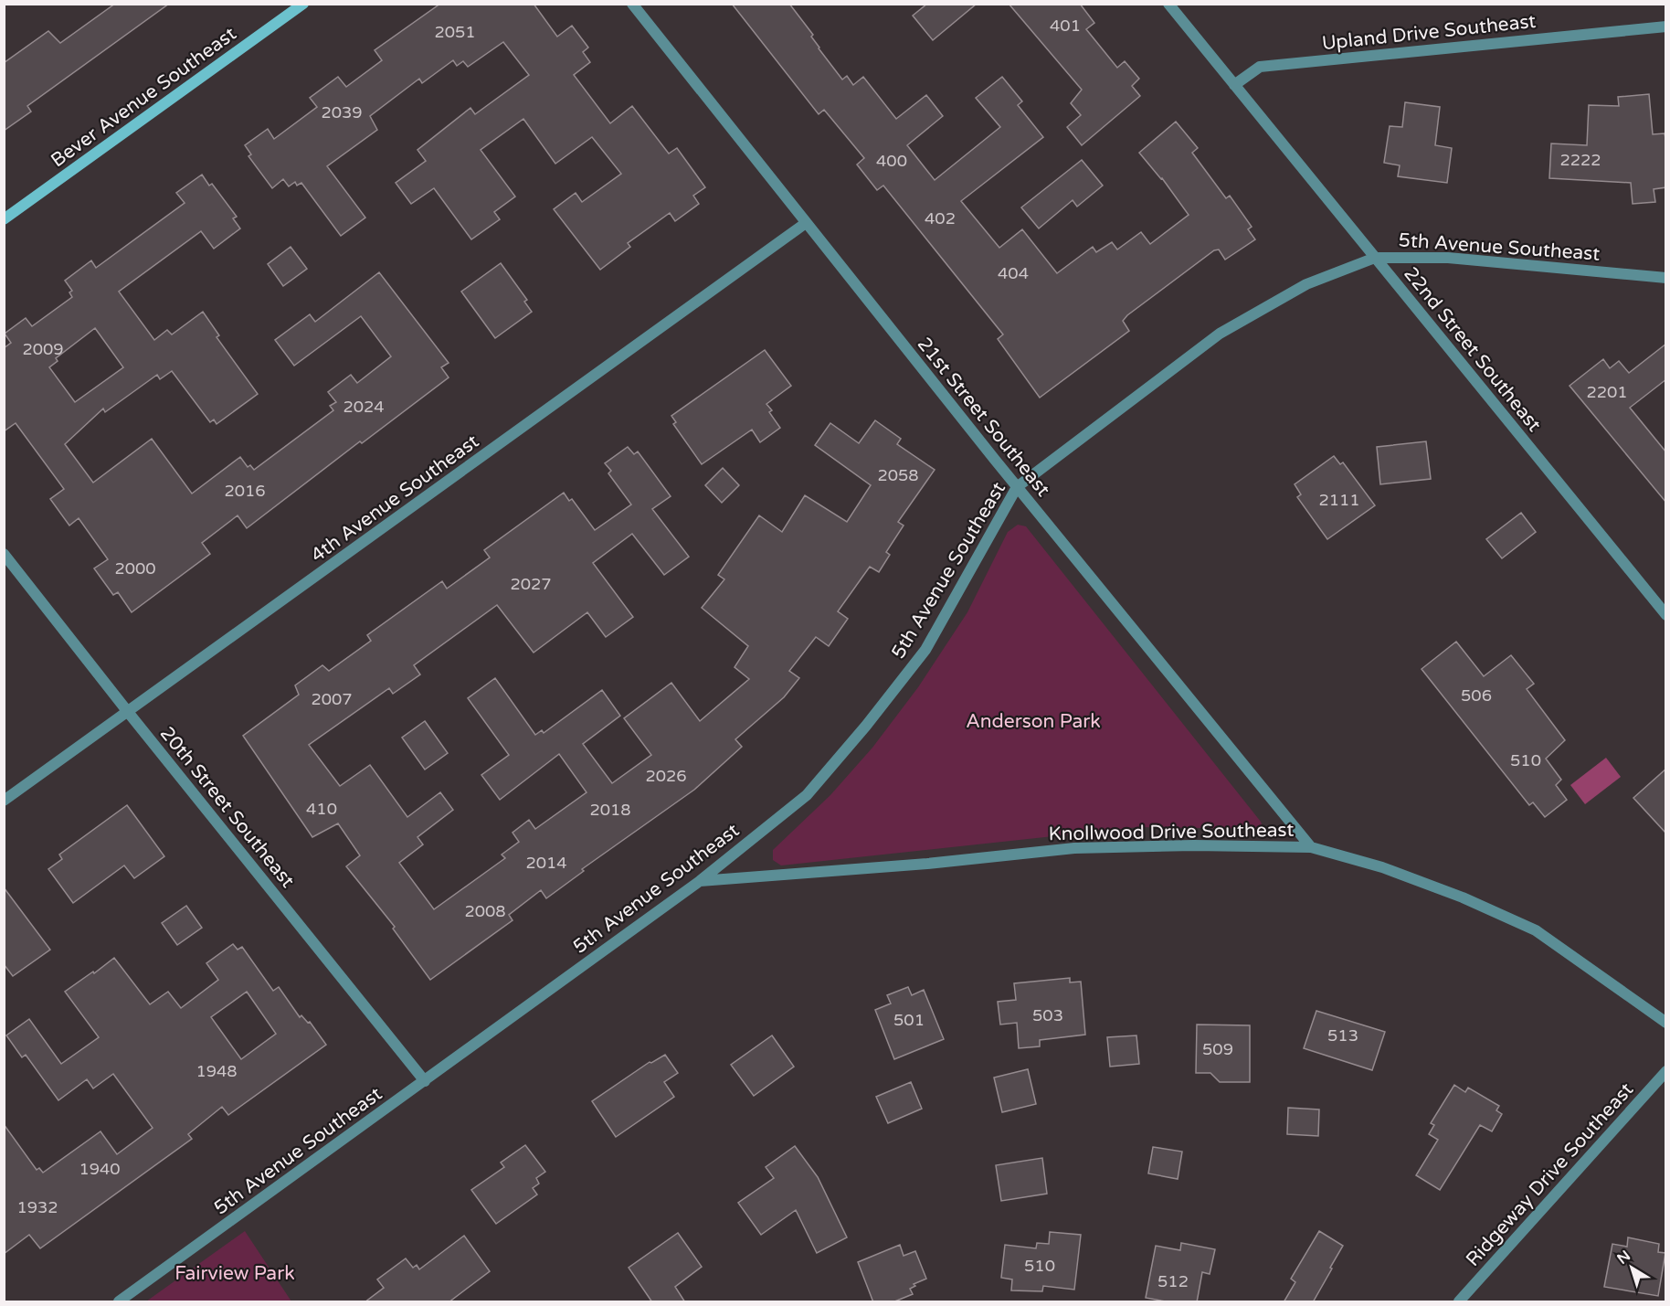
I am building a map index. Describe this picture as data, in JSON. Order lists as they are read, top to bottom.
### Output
{
  "streets": {
    "street": [
      "Upland Drive Southeast",
      "Bever Avenue Southeast",
      "5th Avenue Southeast",
      "22nd Street Southeast",
      "21st Street Southeast",
      "4th Avenue Southeast",
      "20th Street Southeast",
      "Knollwood Drive Southeast",
      "Ridgeway Drive Southeast"
    ]
  },
  "crossings": [
    ["Upland Drive Southeast", "22nd Street Southeast"],
    ["5th Avenue Southeast", "22nd Street Southeast"],
    ["5th Avenue Southeast", "21st Street Southeast"],
    ["5th Avenue Southeast", "20th Street Southeast"],
    ["5th Avenue Southeast", "Knollwood Drive Southeast"],
    ["21st Street Southeast", "4th Avenue Southeast"],
    ["21st Street Southeast", "Knollwood Drive Southeast"],
    ["4th Avenue Southeast", "20th Street Southeast"]
  ],
  "parks": ["Anderson Park", "Fairview Park"],
  "house_numbers": [
    "401",
    "2051",
    "2039",
    "2222",
    "400",
    "402",
    "404",
    "2009",
    "2201",
    "2024",
    "2058",
    "2016",
    "2111",
    "2000",
    "2027",
    "506",
    "2007",
    "510",
    "2026",
    "410",
    "2018",
    "2014",
    "2008",
    "503",
    "501",
    "513",
    "509",
    "1948",
    "1940",
    "1932",
    "510",
    "512"
  ],
  "north": "top left"
}
